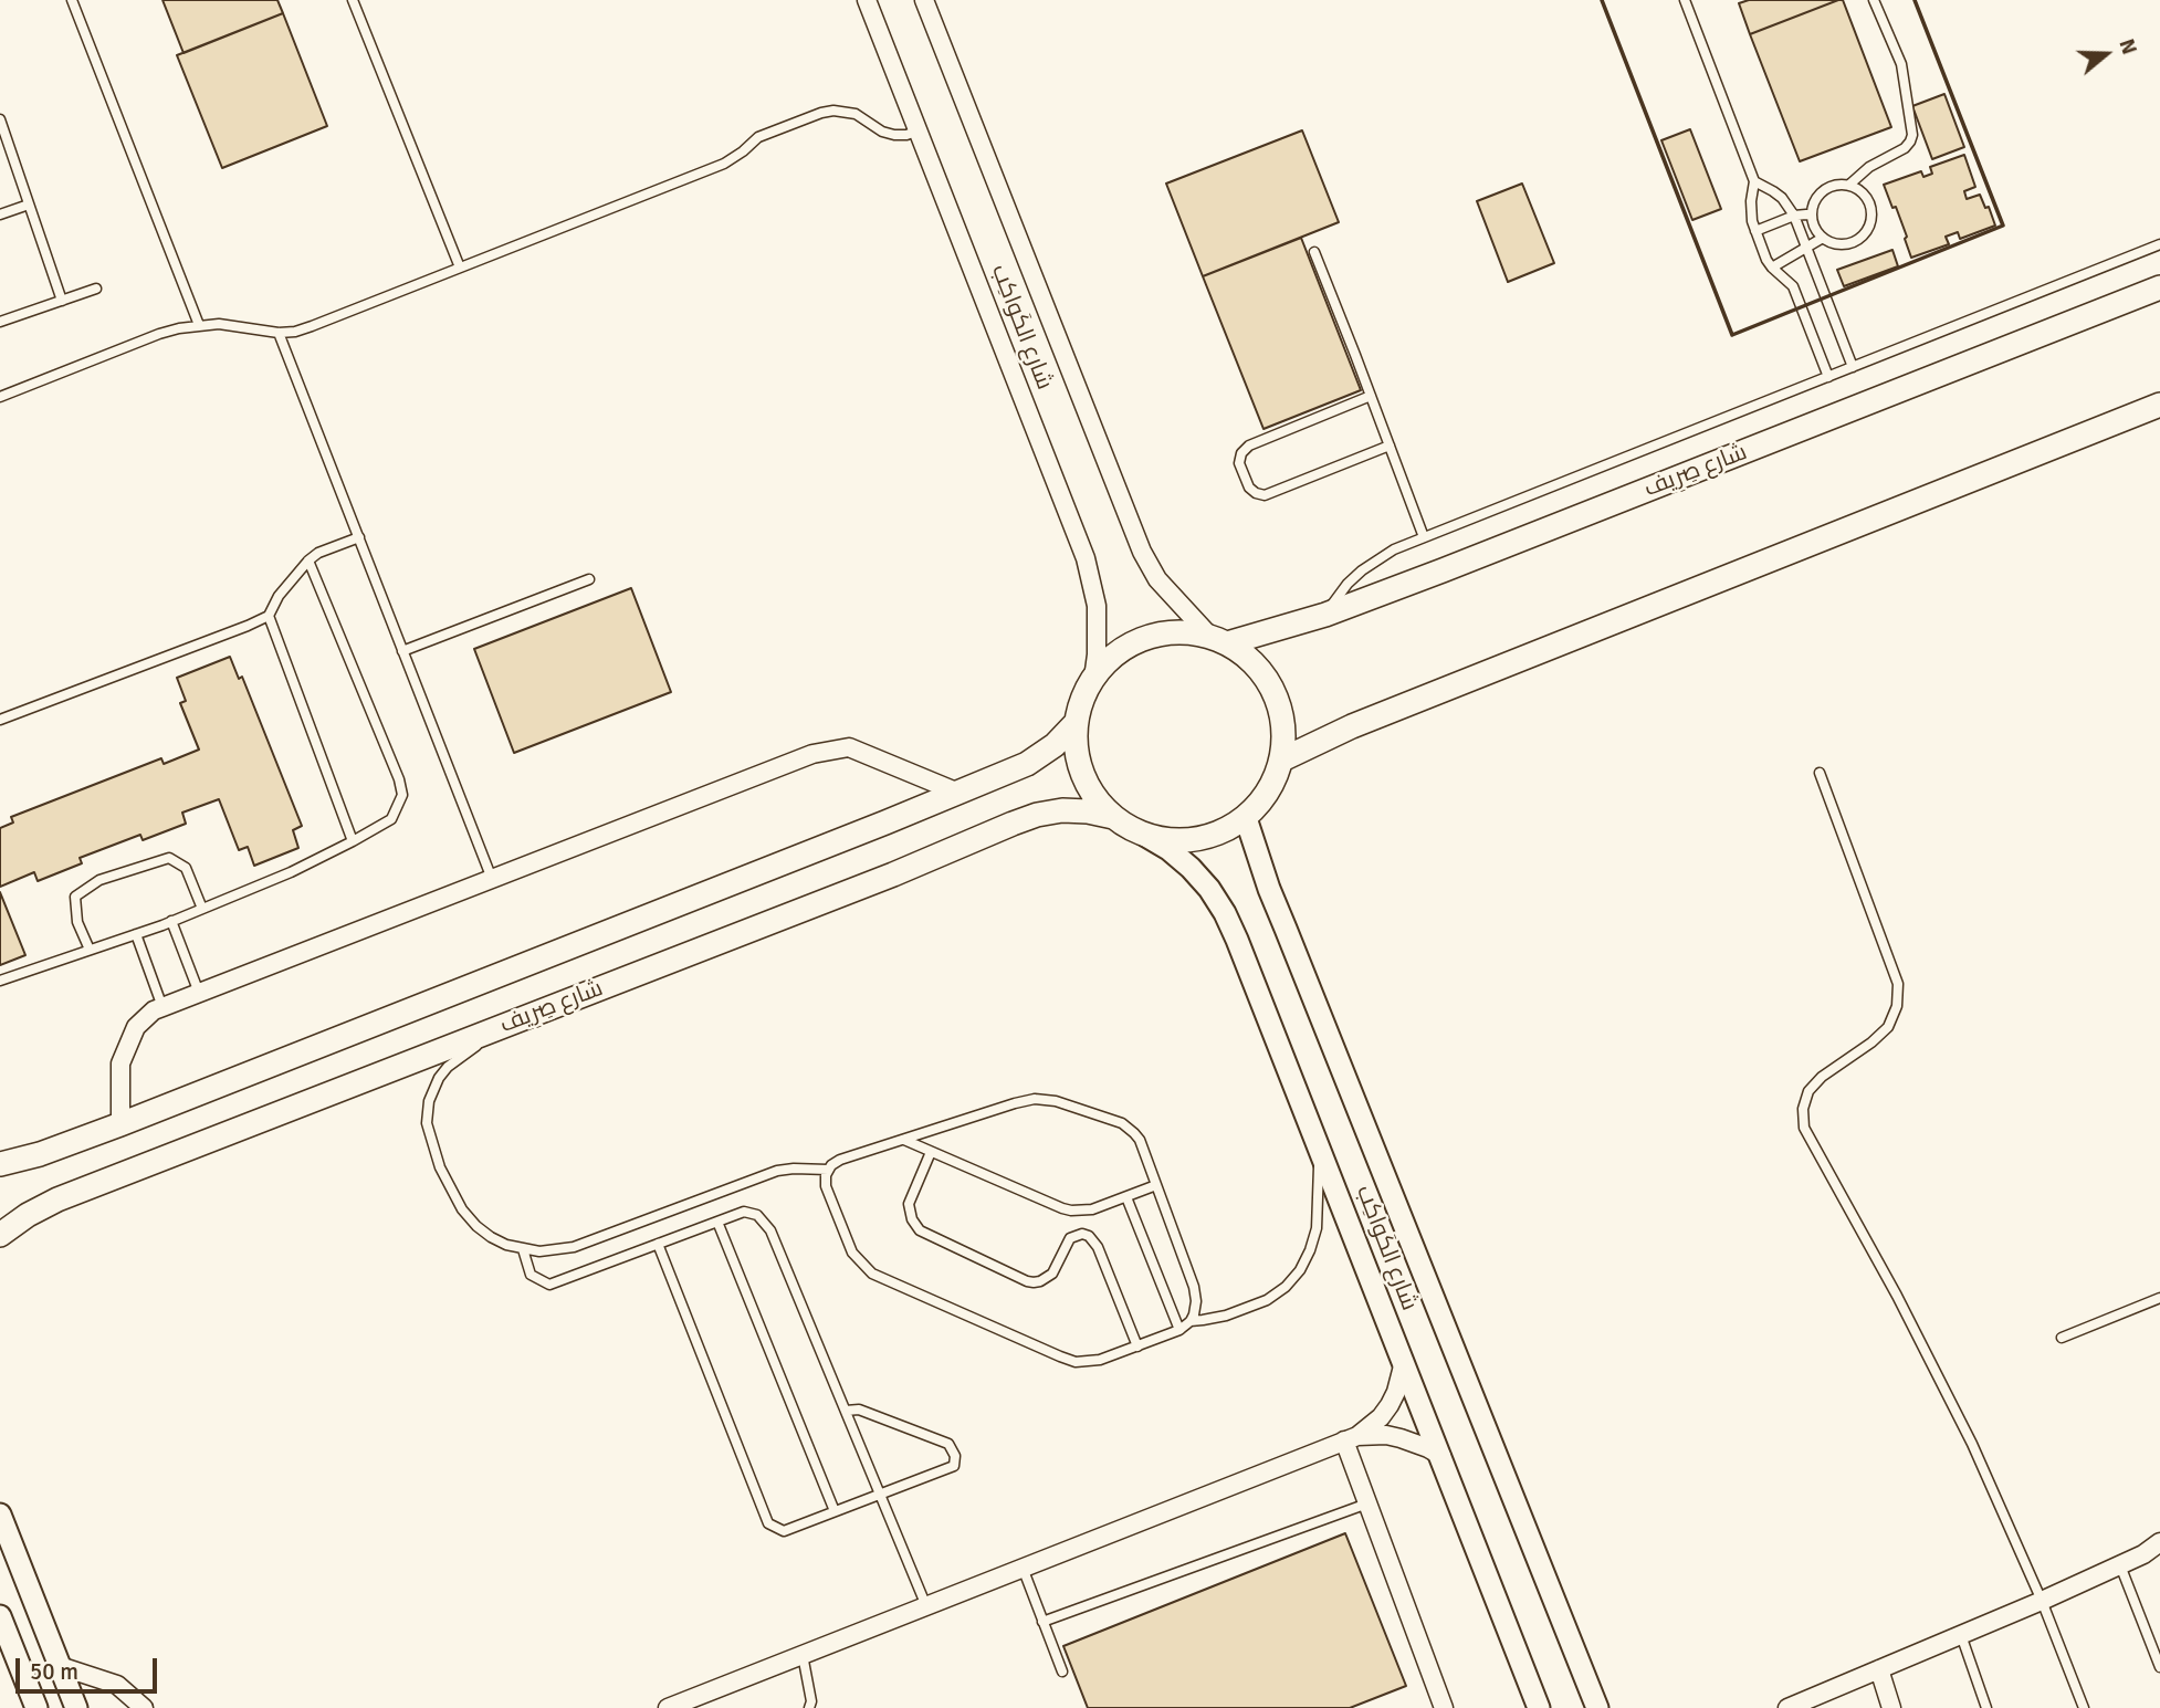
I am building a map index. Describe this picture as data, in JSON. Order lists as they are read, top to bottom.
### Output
{
  "streets": {
    "main road": ["شارع صِرِيف"],
    "street": ["شارع الكَواكِب"]
  },
  "crossings": [
    ["شارع الكَواكِب", "شارع صِرِيف"]
  ],
  "scale_bar": "50 m",
  "north": "right"
}
